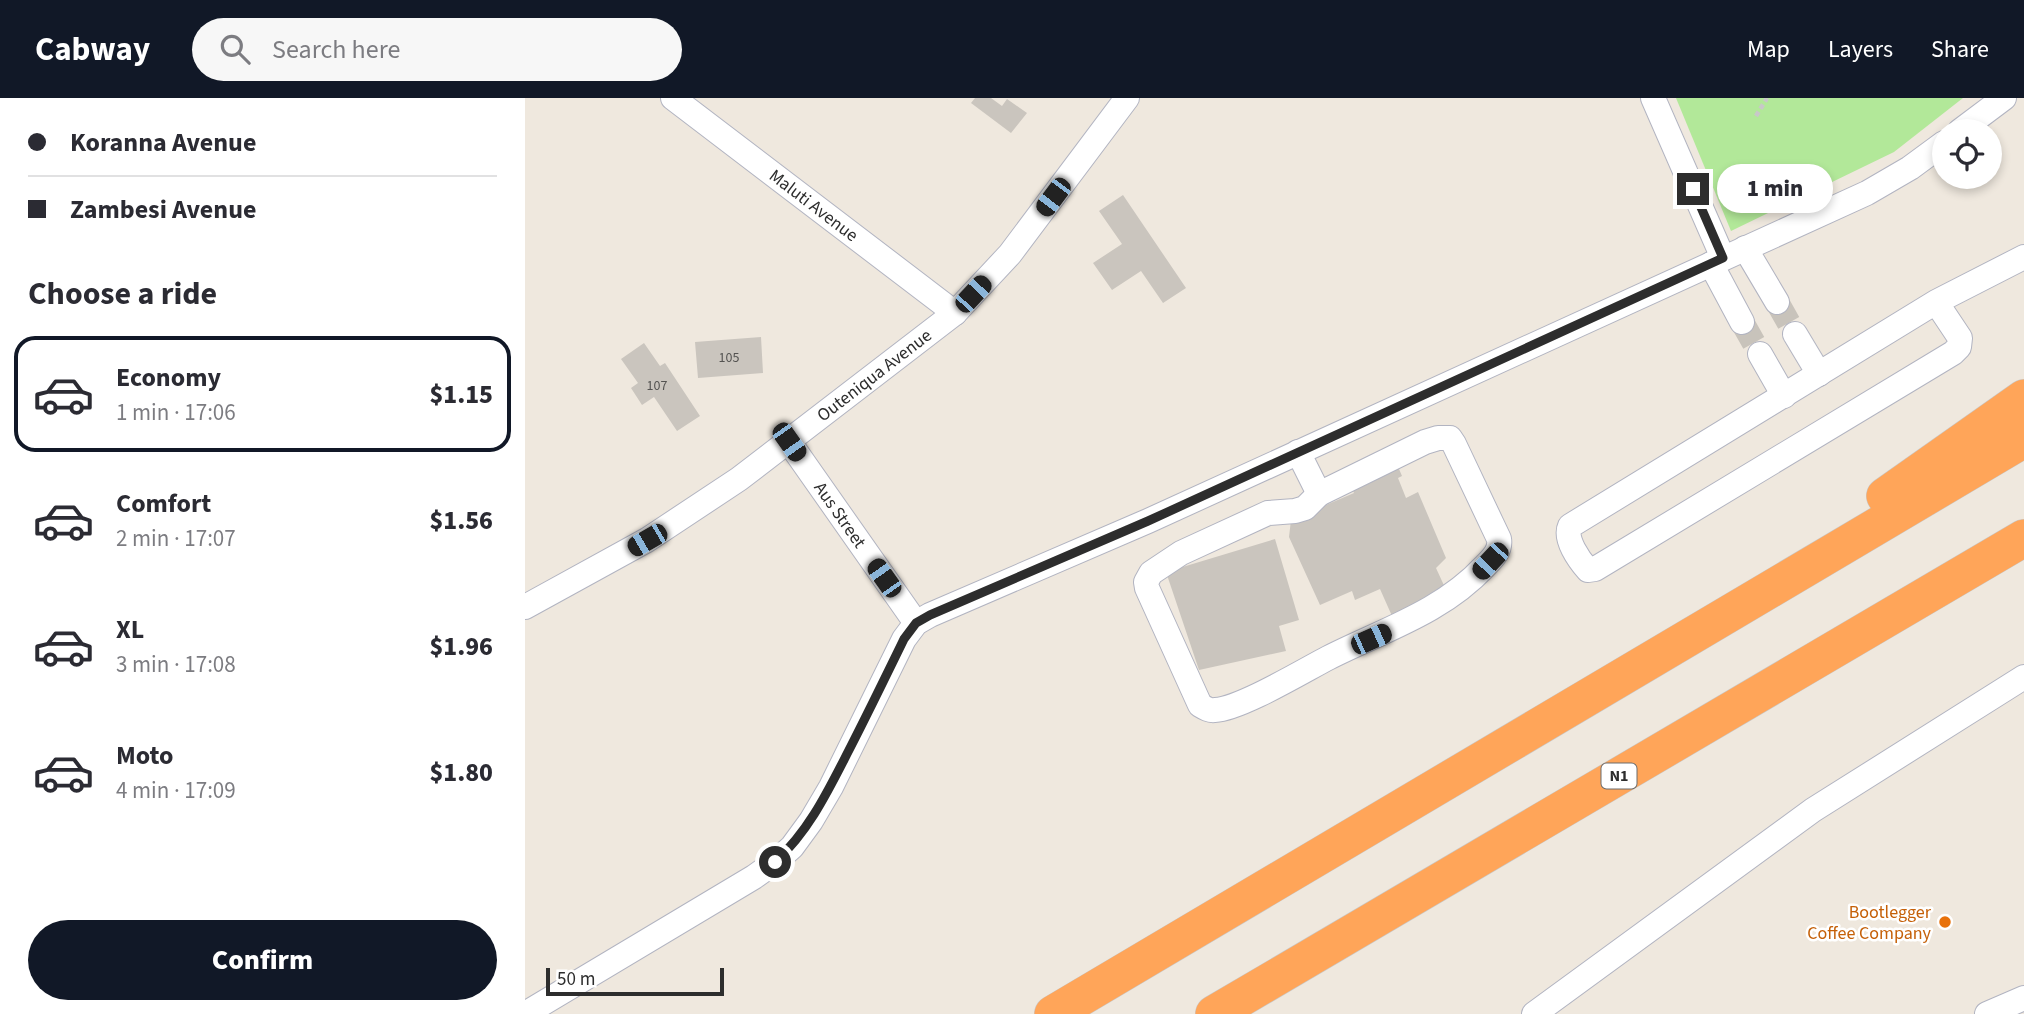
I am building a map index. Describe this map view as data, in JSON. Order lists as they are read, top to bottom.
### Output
{
  "streets": {
    "highway": ["N1"],
    "street": ["Maluti Avenue", "Outeniqua Avenue", "Aus Street"]
  },
  "crossings": [
    ["Maluti Avenue", "Outeniqua Avenue"],
    ["Outeniqua Avenue", "Aus Street"]
  ],
  "places": ["Bootlegger Coffee Company"],
  "house_numbers": ["105", "107"],
  "scale_bar": "50 m",
  "page": {
    "header": "Cabway",
    "search": "Search here",
    "nav": ["Map", "Layers", "Share"],
    "banner": ["Koranna Avenue", "Zambesi Avenue"],
    "bubble": "1 min",
    "heading": "Choose a ride",
    "list": [
      {
        "name": "Economy",
        "note": "1 min · 17:06",
        "value": "$1.15"
      },
      {
        "name": "Comfort",
        "note": "2 min · 17:07",
        "value": "$1.56"
      },
      {
        "name": "XL",
        "note": "3 min · 17:08",
        "value": "$1.96"
      },
      {
        "name": "Moto",
        "note": "4 min · 17:09",
        "value": "$1.80"
      }
    ],
    "buttons": "Confirm",
    "scale": "50 m"
  }
}
